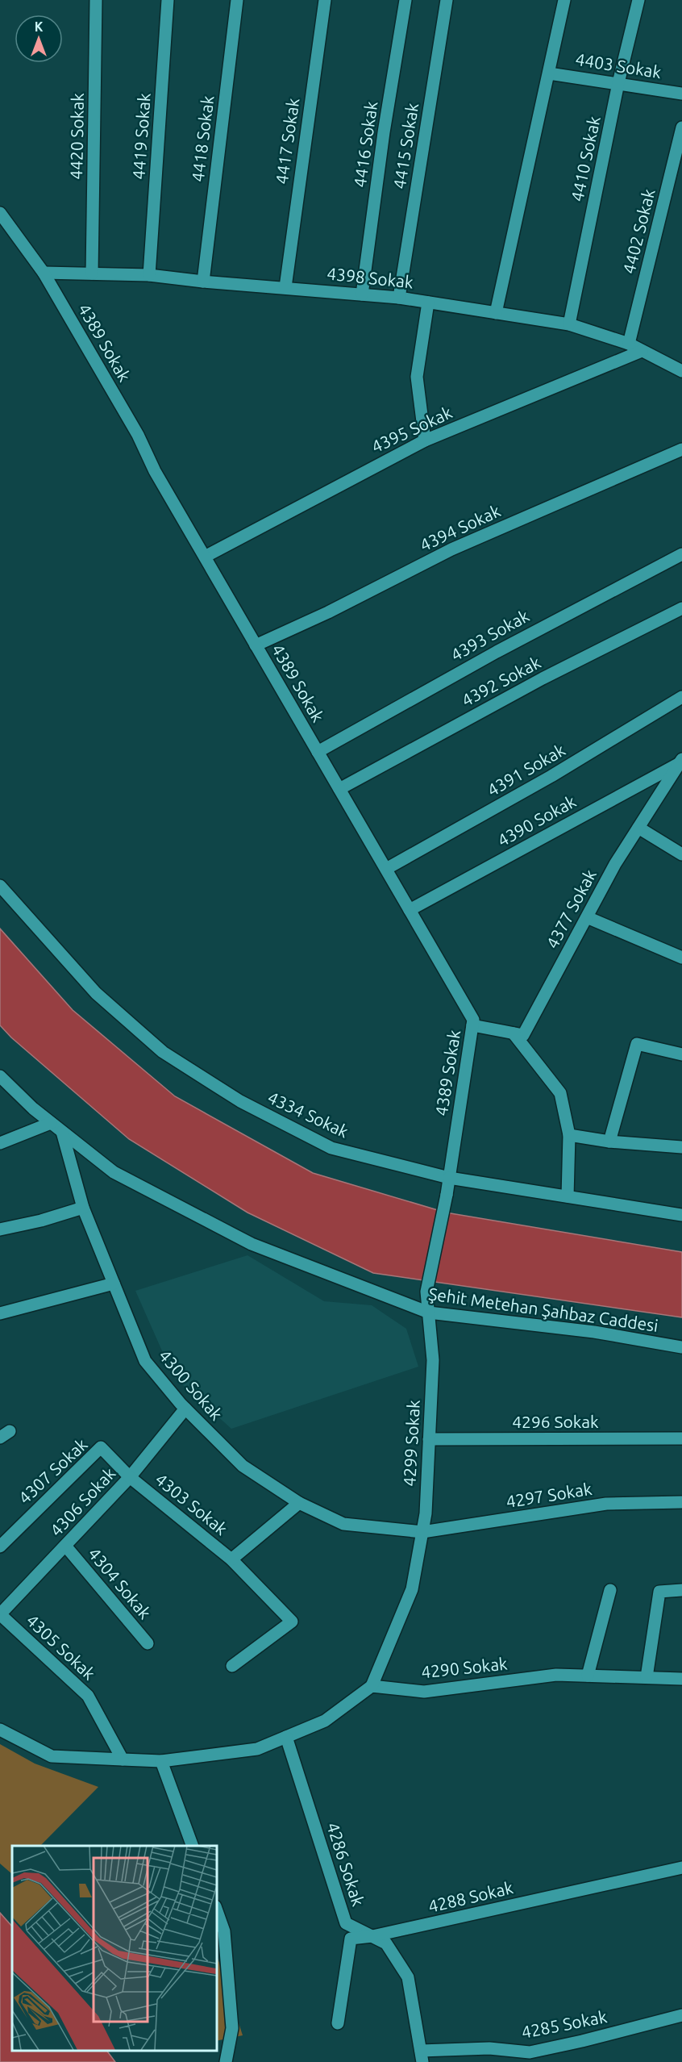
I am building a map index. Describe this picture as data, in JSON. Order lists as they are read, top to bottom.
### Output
{
  "streets": {
    "street": [
      "4403 Sokak",
      "4420 Sokak",
      "4419 Sokak",
      "4418 Sokak",
      "4417 Sokak",
      "4416 Sokak",
      "4415 Sokak",
      "4410 Sokak",
      "4402 Sokak",
      "4398 Sokak",
      "4389 Sokak",
      "4395 Sokak",
      "4394 Sokak",
      "4393 Sokak",
      "4392 Sokak",
      "4391 Sokak",
      "4390 Sokak",
      "4377 Sokak",
      "4334 Sokak",
      "Şehit Metehan Şahbaz Caddesi",
      "4300 Sokak",
      "4296 Sokak",
      "4299 Sokak",
      "4307 Sokak",
      "4297 Sokak",
      "4306 Sokak",
      "4303 Sokak",
      "4304 Sokak",
      "4305 Sokak",
      "4290 Sokak",
      "4286 Sokak",
      "4288 Sokak",
      "4285 Sokak"
    ]
  },
  "crossings": [
    ["4403 Sokak", "4410 Sokak"],
    ["4420 Sokak", "4398 Sokak"],
    ["4419 Sokak", "4398 Sokak"],
    ["4418 Sokak", "4398 Sokak"],
    ["4417 Sokak", "4398 Sokak"],
    ["4416 Sokak", "4398 Sokak"],
    ["4415 Sokak", "4398 Sokak"],
    ["4410 Sokak", "4398 Sokak"],
    ["4402 Sokak", "4398 Sokak"],
    ["4398 Sokak", "4389 Sokak"],
    ["4398 Sokak", "4395 Sokak"],
    ["4389 Sokak", "4395 Sokak"],
    ["4389 Sokak", "4394 Sokak"],
    ["4389 Sokak", "4393 Sokak"],
    ["4389 Sokak", "4392 Sokak"],
    ["4389 Sokak", "4391 Sokak"],
    ["4389 Sokak", "4390 Sokak"],
    ["4389 Sokak", "4334 Sokak"],
    ["4389 Sokak", "4299 Sokak"],
    ["4390 Sokak", "4377 Sokak"],
    ["Şehit Metehan Şahbaz Caddesi", "4300 Sokak"],
    ["Şehit Metehan Şahbaz Caddesi", "4299 Sokak"],
    ["4300 Sokak", "4299 Sokak"],
    ["4300 Sokak", "4297 Sokak"],
    ["4300 Sokak", "4306 Sokak"],
    ["4296 Sokak", "4299 Sokak"],
    ["4299 Sokak", "4297 Sokak"],
    ["4299 Sokak", "4290 Sokak"],
    ["4307 Sokak", "4306 Sokak"],
    ["4307 Sokak", "4303 Sokak"],
    ["4306 Sokak", "4303 Sokak"],
    ["4306 Sokak", "4304 Sokak"],
    ["4306 Sokak", "4305 Sokak"],
    ["4286 Sokak", "4288 Sokak"],
    ["4286 Sokak", "4285 Sokak"]
  ],
  "north": "top"
}
